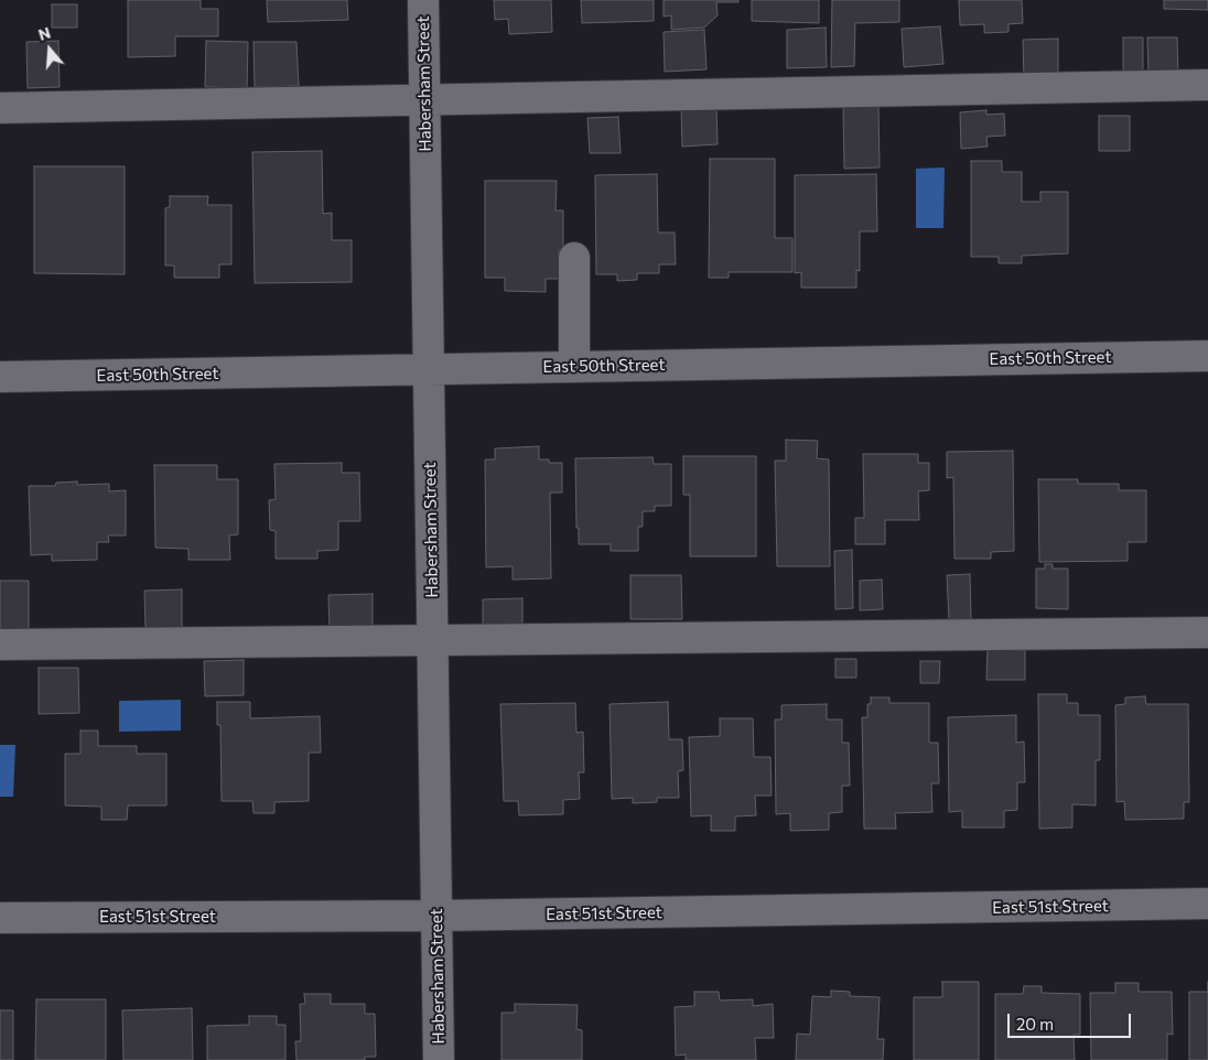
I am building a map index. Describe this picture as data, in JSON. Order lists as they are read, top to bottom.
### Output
{
  "streets": {
    "street": ["Habersham Street", "East 50th Street", "East 51st Street"]
  },
  "crossings": [
    ["Habersham Street", "East 50th Street"],
    ["Habersham Street", "East 51st Street"]
  ],
  "scale_bar": "20 m",
  "north": "top"
}
